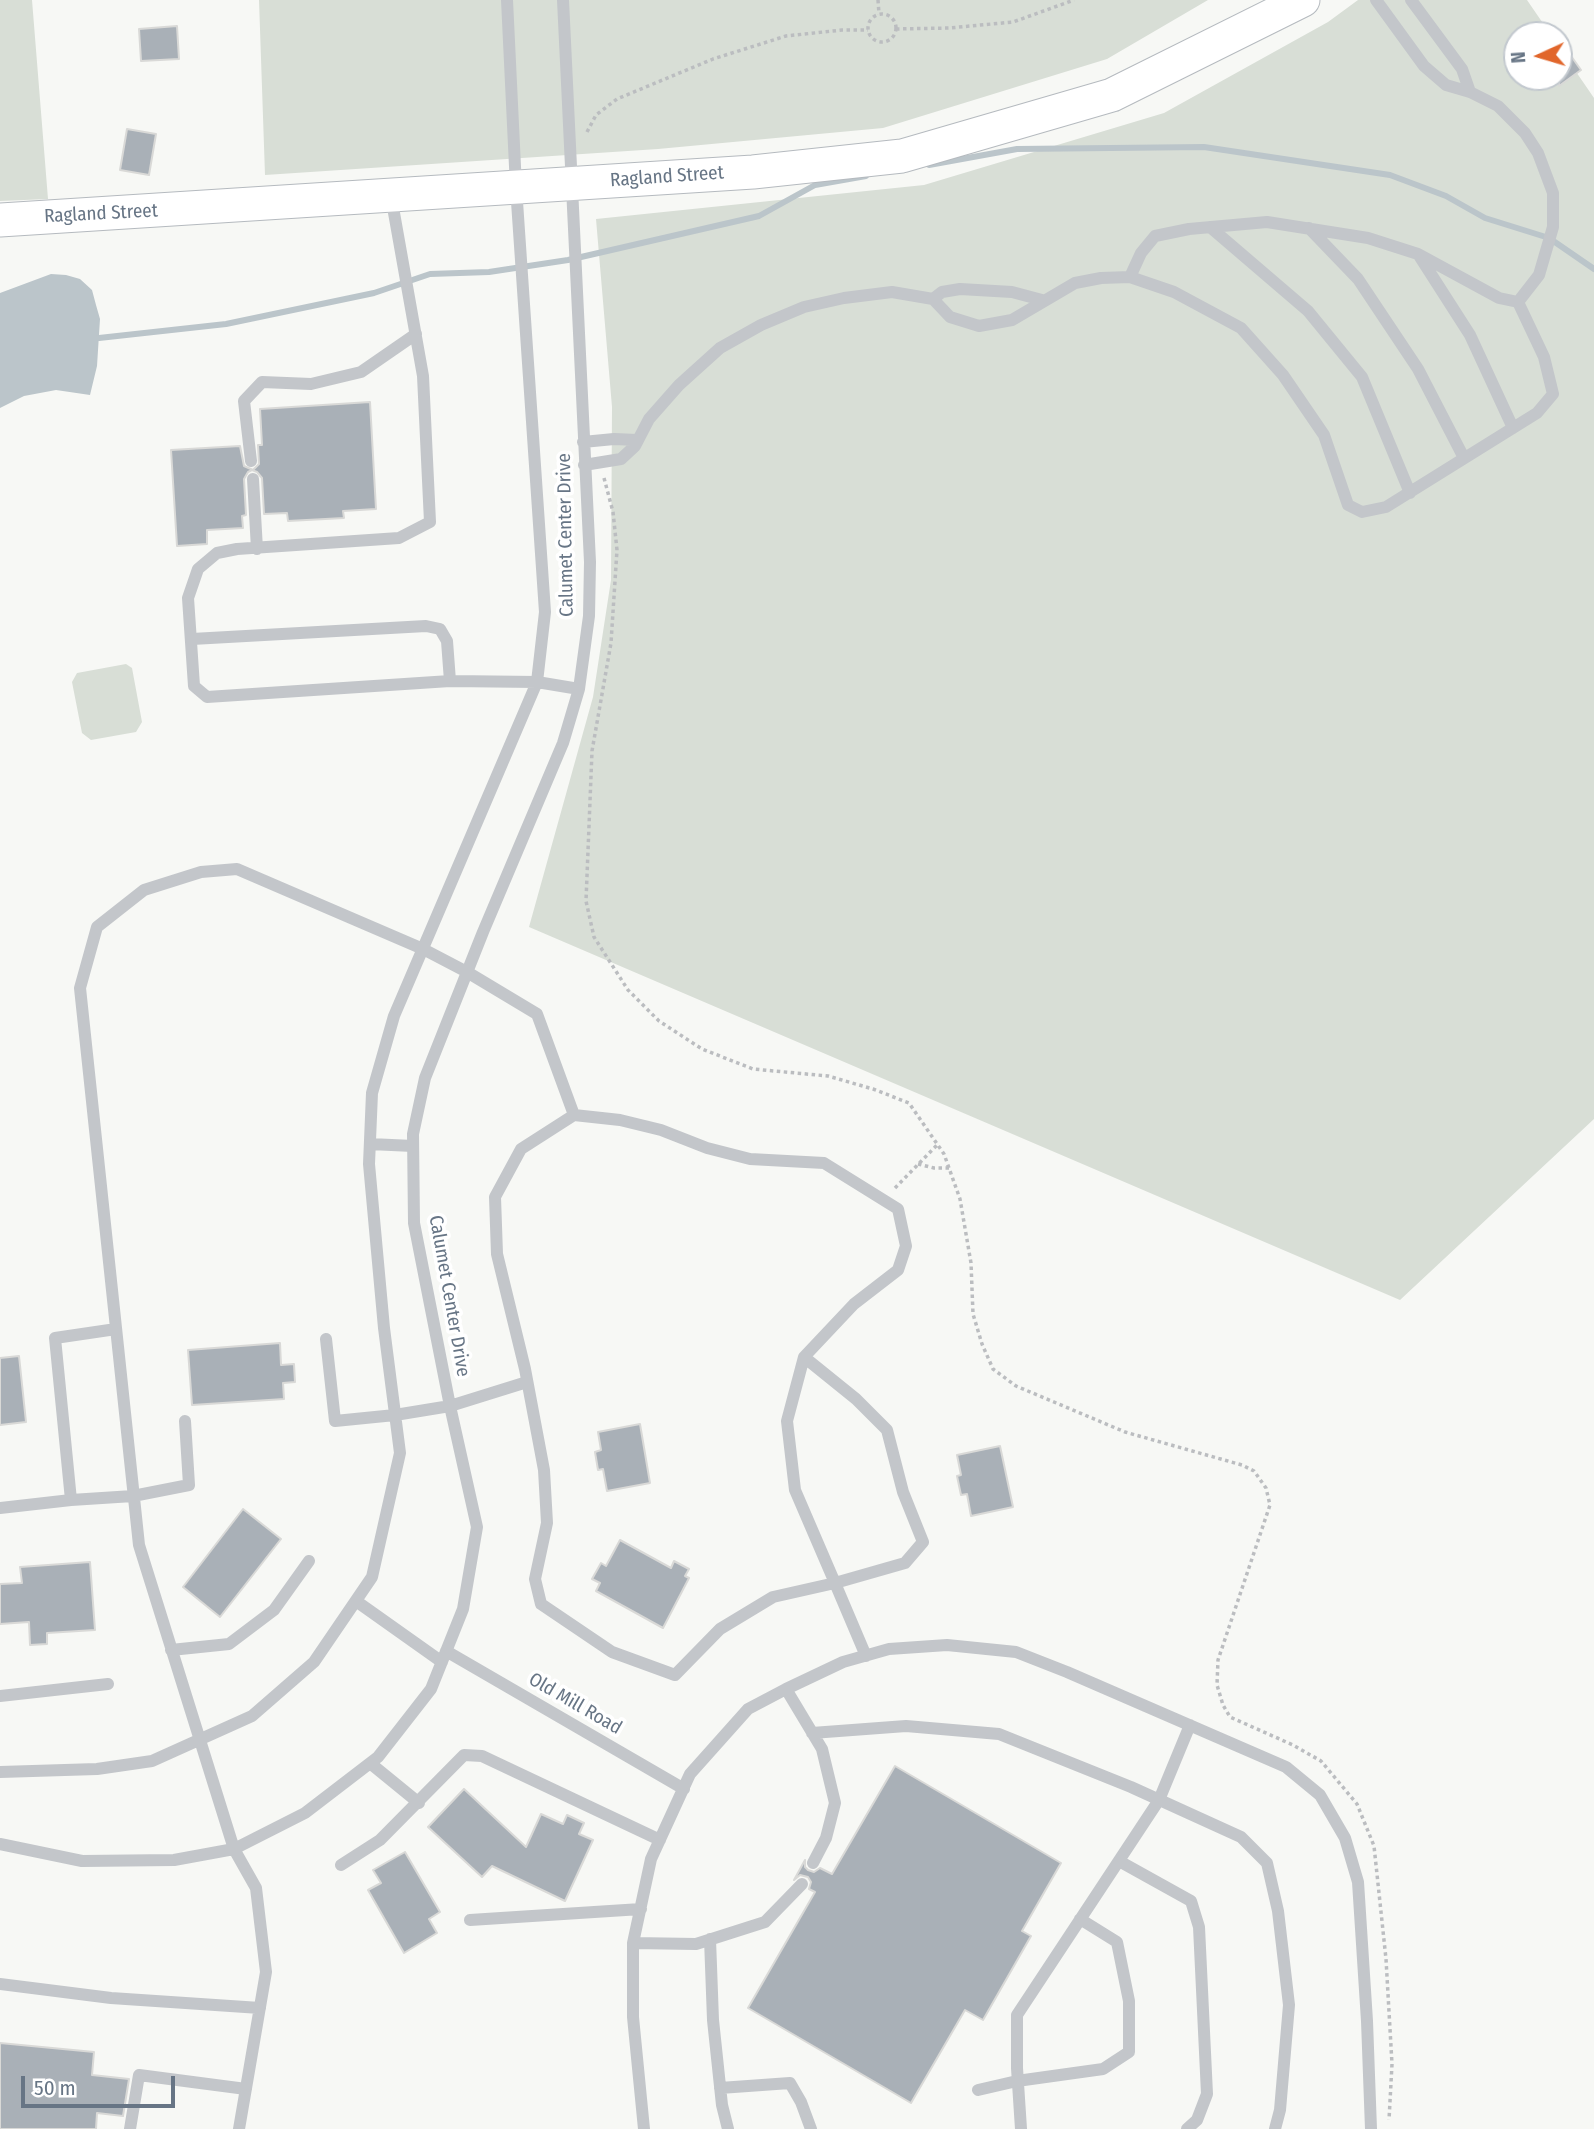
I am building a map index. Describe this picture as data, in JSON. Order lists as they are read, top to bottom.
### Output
{
  "streets": {
    "street": ["Ragland Street"],
    "lane": ["Calumet Center Drive", "Old Mill Road"]
  },
  "crossings": [
    ["Ragland Street", "Calumet Center Drive"],
    ["Calumet Center Drive", "Old Mill Road"]
  ],
  "scale_bar": "50 m",
  "north": "left"
}
